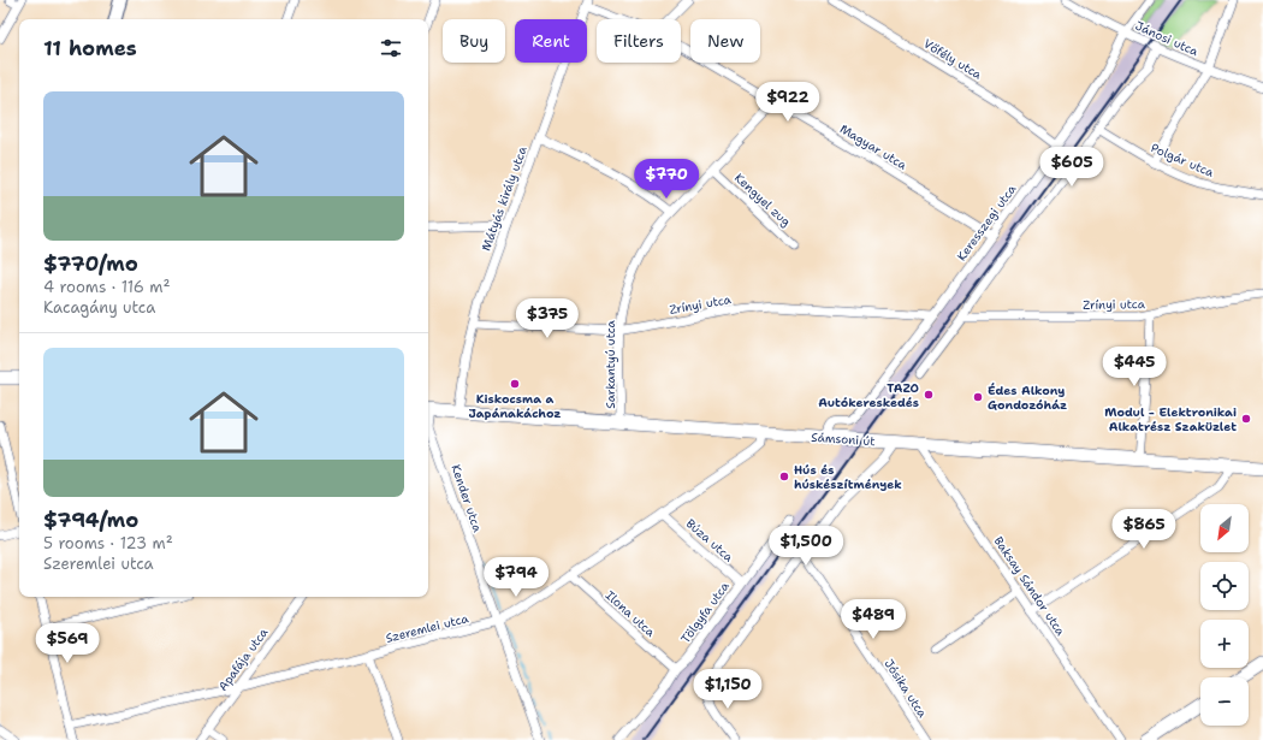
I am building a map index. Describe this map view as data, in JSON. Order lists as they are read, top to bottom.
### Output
{
  "streets": {
    "main road": ["Sámsoni út"],
    "street": [
      "Jánosi utca",
      "Vőfély utca",
      "Magyar utca",
      "Polgár utca",
      "Mátyás király utca",
      "Kengyel zug",
      "Keresszegi utca",
      "Zrínyi utca",
      "Sarkantyú utca",
      "Kender utca",
      "Búza utca",
      "Baksay Sándor utca",
      "Tölgyfa utca",
      "Ilona utca",
      "Szeremlei utca",
      "Apafája utca",
      "Jósika utca"
    ]
  },
  "crossings": [
    ["Jánosi utca", "Keresszegi utca"],
    ["Vőfély utca", "Keresszegi utca"],
    ["Magyar utca", "Mátyás király utca"],
    ["Magyar utca", "Keresszegi utca"],
    ["Magyar utca", "Sarkantyú utca"],
    ["Mátyás király utca", "Zrínyi utca"],
    ["Mátyás király utca", "Sámsoni út"],
    ["Kengyel zug", "Sarkantyú utca"],
    ["Keresszegi utca", "Zrínyi utca"],
    ["Keresszegi utca", "Sámsoni út"],
    ["Zrínyi utca", "Sarkantyú utca"],
    ["Sarkantyú utca", "Sámsoni út"],
    ["Sámsoni út", "Baksay Sándor utca"],
    ["Sámsoni út", "Szeremlei utca"],
    ["Kender utca", "Szeremlei utca"],
    ["Búza utca", "Tölgyfa utca"],
    ["Búza utca", "Szeremlei utca"],
    ["Tölgyfa utca", "Ilona utca"],
    ["Ilona utca", "Szeremlei utca"],
    ["Szeremlei utca", "Apafája utca"]
  ],
  "places": [
    "Kiskocsma a Japánakáchoz",
    "TAZO Autókereskedés",
    "Édes Alkony Gondozóház",
    "Modul - Elektronikai Alkatrész Szaküzlet",
    "Hús és húskészítmények"
  ],
  "north": "bottom left",
  "page": {
    "chip": [
      "Buy",
      "Rent",
      "Filters",
      "New"
    ],
    "heading": "11 homes",
    "list": [
      {
        "name": "$770/mo",
        "note": "4 rooms · 116 m² · Kacagány utca"
      },
      {
        "name": "$794/mo",
        "note": "5 rooms · 123 m² · Szeremlei utca"
      }
    ],
    "price": [
      "$922",
      "$605",
      "$770",
      "$375",
      "$445",
      "$865",
      "$1,500",
      "$794",
      "$489",
      "$569",
      "$1,150"
    ],
    "map_buttons": ["+", "−"]
  }
}
